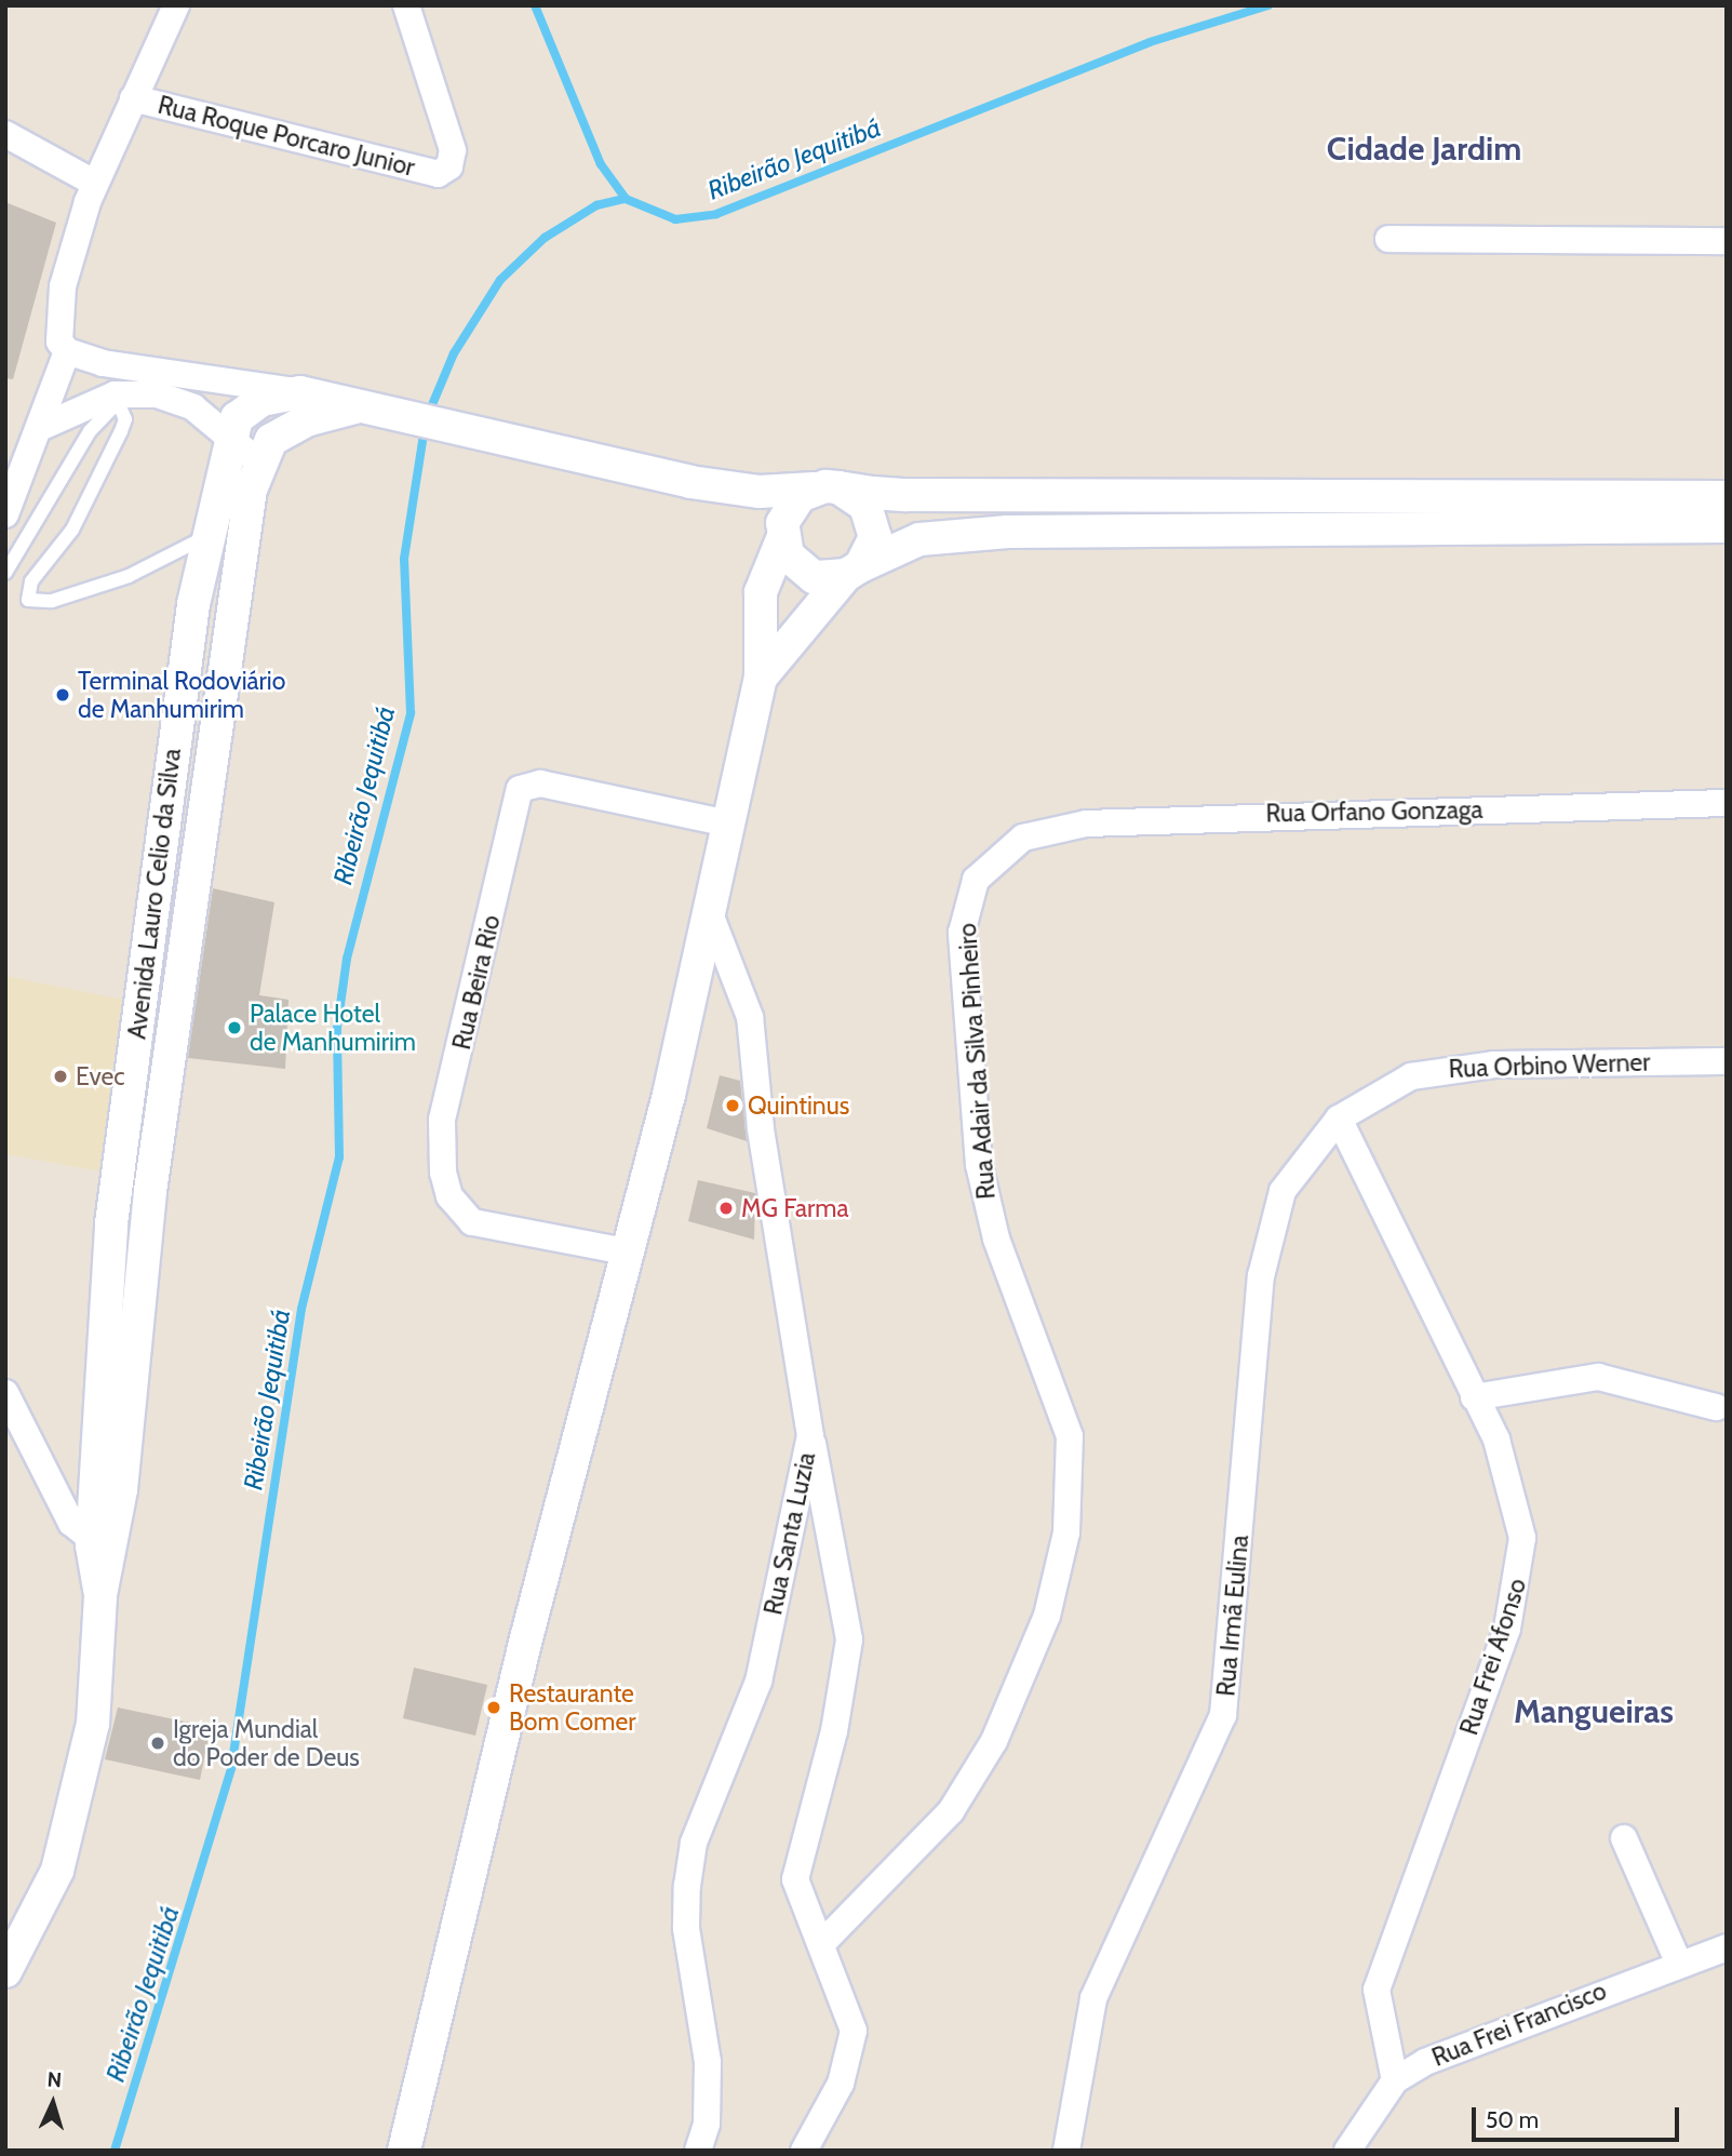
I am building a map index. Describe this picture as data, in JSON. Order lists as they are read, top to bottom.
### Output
{
  "streets": {
    "street": [
      "Rua Roque Porcaro Junior",
      "Rua Orfano Gonzaga",
      "Avenida Lauro Celio da Silva",
      "Rua Beira Rio",
      "Rua Adair da Silva Pinheiro",
      "Rua Orbino Werner",
      "Rua Santa Luzia",
      "Rua Irmã Eulina",
      "Rua Frei Afonso",
      "Rua Frei Francisco"
    ]
  },
  "crossings": [
    ["Rua Orfano Gonzaga", "Rua Adair da Silva Pinheiro"],
    ["Rua Orbino Werner", "Rua Irmã Eulina"],
    ["Rua Orbino Werner", "Rua Frei Afonso"],
    ["Rua Irmã Eulina", "Rua Frei Afonso"],
    ["Rua Frei Afonso", "Rua Frei Francisco"]
  ],
  "districts": ["Cidade Jardim", "Mangueiras"],
  "water": ["Ribeirão Jequitibá"],
  "places": [
    "Terminal Rodoviário de Manhumirim",
    "Palace Hotel de Manhumirim",
    "Evec",
    "Quintinus",
    "MG Farma",
    "Restaurante Bom Comer",
    "Igreja Mundial do Poder de Deus"
  ],
  "scale_bar": "50 m",
  "north": "top"
}
